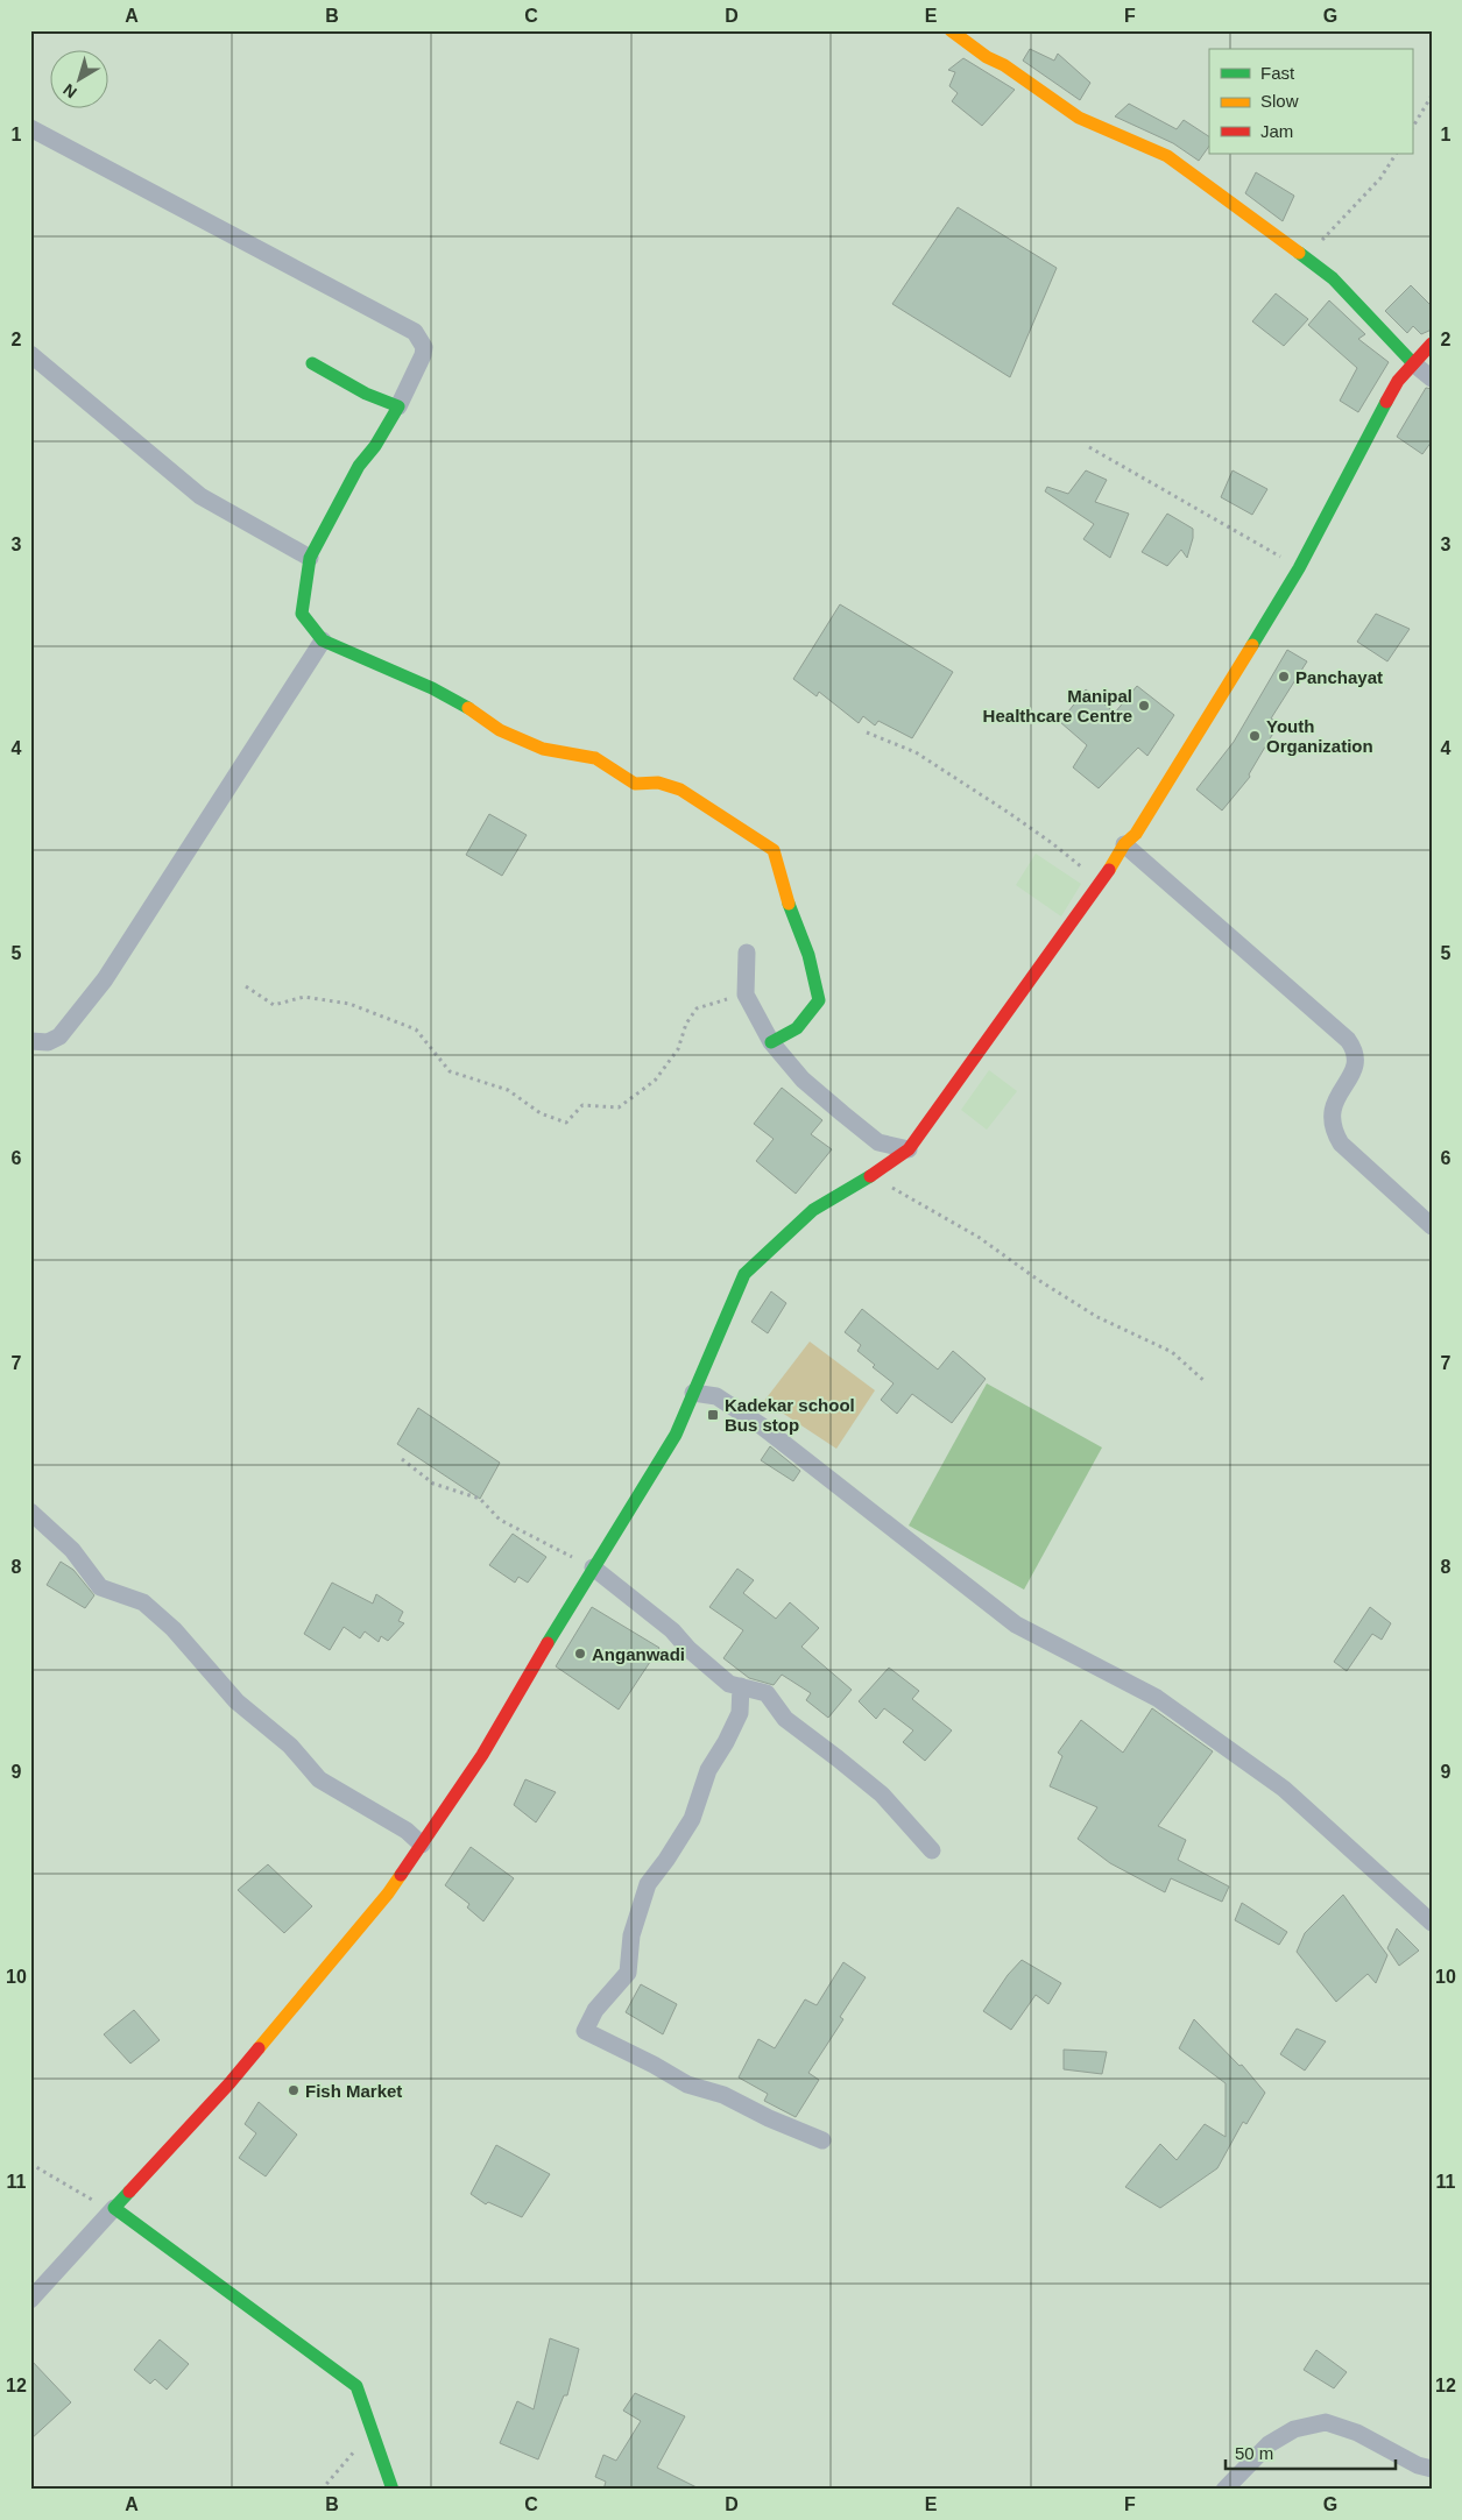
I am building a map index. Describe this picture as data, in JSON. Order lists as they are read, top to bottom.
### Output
{
  "places": {
    "other": [
      "Panchayat",
      "Manipal Healthcare Centre",
      "Youth Organization",
      "Anganwadi",
      "Fish Market"
    ],
    "transit": ["Kadekar school Bus stop"]
  },
  "legend": ["Fast", "Slow", "Jam"],
  "scale_bar": "50 m",
  "north": "bottom left",
  "grid": {
    "columns": [
      "A",
      "B",
      "C",
      "D",
      "E",
      "F",
      "G"
    ],
    "rows": [
      "1",
      "2",
      "3",
      "4",
      "5",
      "6",
      "7",
      "8",
      "9",
      "10",
      "11",
      "12"
    ]
  }
}
